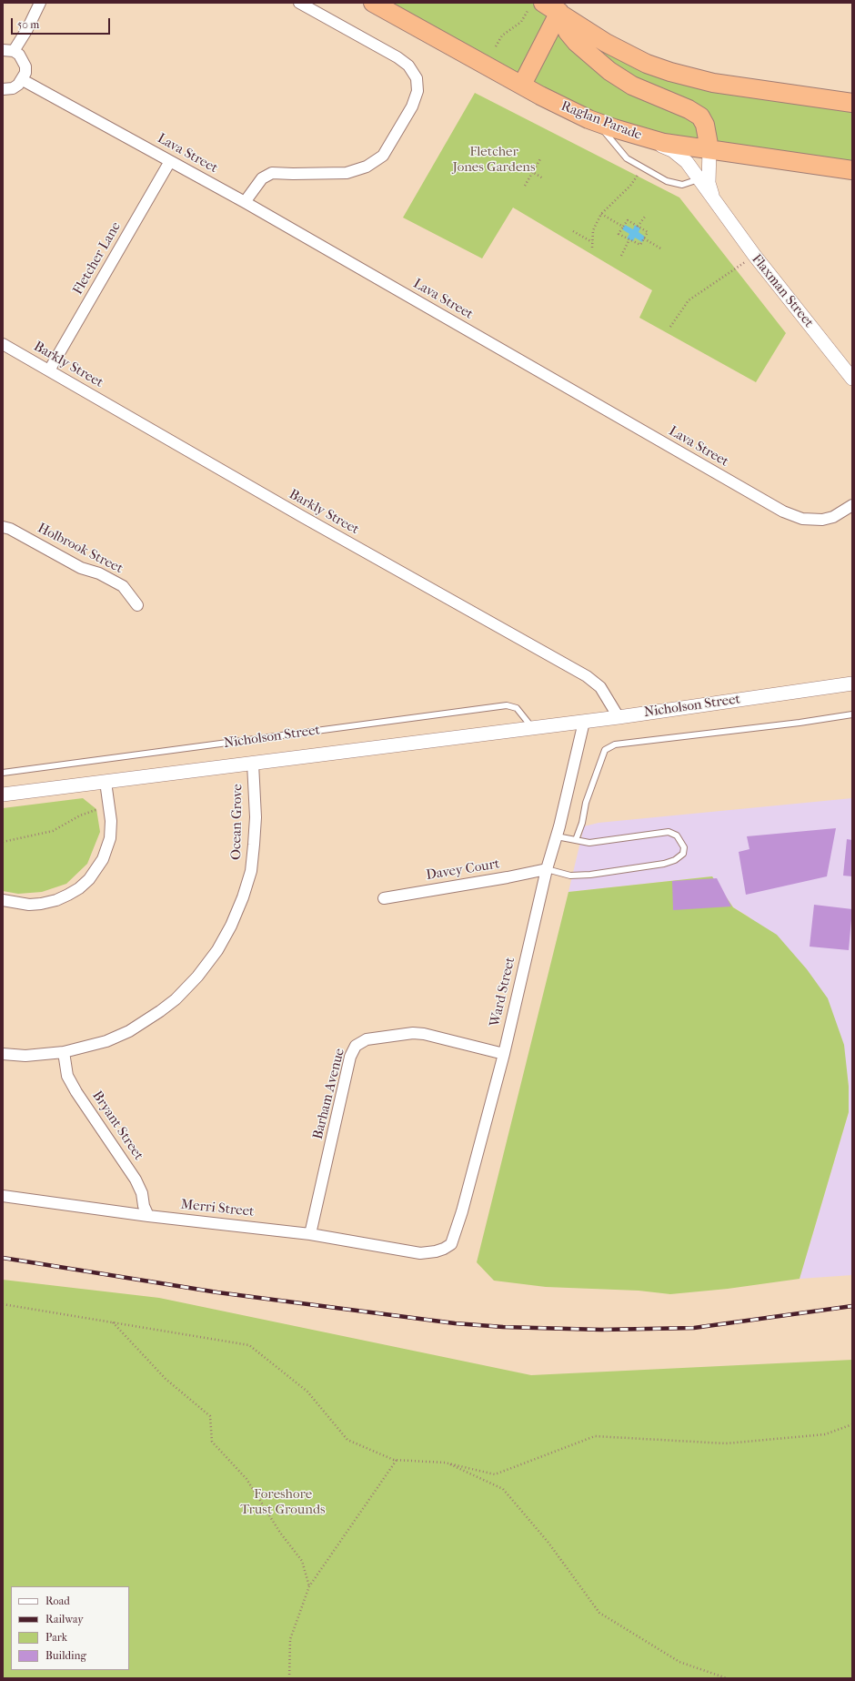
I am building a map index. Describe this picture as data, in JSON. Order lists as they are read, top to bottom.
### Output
{
  "streets": {
    "highway": ["Raglan Parade"],
    "street": [
      "Lava Street",
      "Fletcher Lane",
      "Flaxman Street",
      "Barkly Street",
      "Holbrook Street",
      "Nicholson Street",
      "Ocean Grove",
      "Davey Court",
      "Ward Street",
      "Barham Avenue",
      "Bryant Street",
      "Merri Street"
    ]
  },
  "crossings": [
    ["Raglan Parade", "Flaxman Street"],
    ["Lava Street", "Fletcher Lane"],
    ["Fletcher Lane", "Barkly Street"],
    ["Barkly Street", "Nicholson Street"],
    ["Nicholson Street", "Ocean Grove"],
    ["Nicholson Street", "Ward Street"],
    ["Ocean Grove", "Bryant Street"],
    ["Davey Court", "Ward Street"],
    ["Ward Street", "Barham Avenue"],
    ["Ward Street", "Merri Street"],
    ["Barham Avenue", "Merri Street"],
    ["Bryant Street", "Merri Street"]
  ],
  "parks": ["Fletcher Jones Gardens", "Foreshore Trust Grounds"],
  "legend": [
    "Road",
    "Railway",
    "Park",
    "Building"
  ],
  "scale_bar": "50 m"
}
